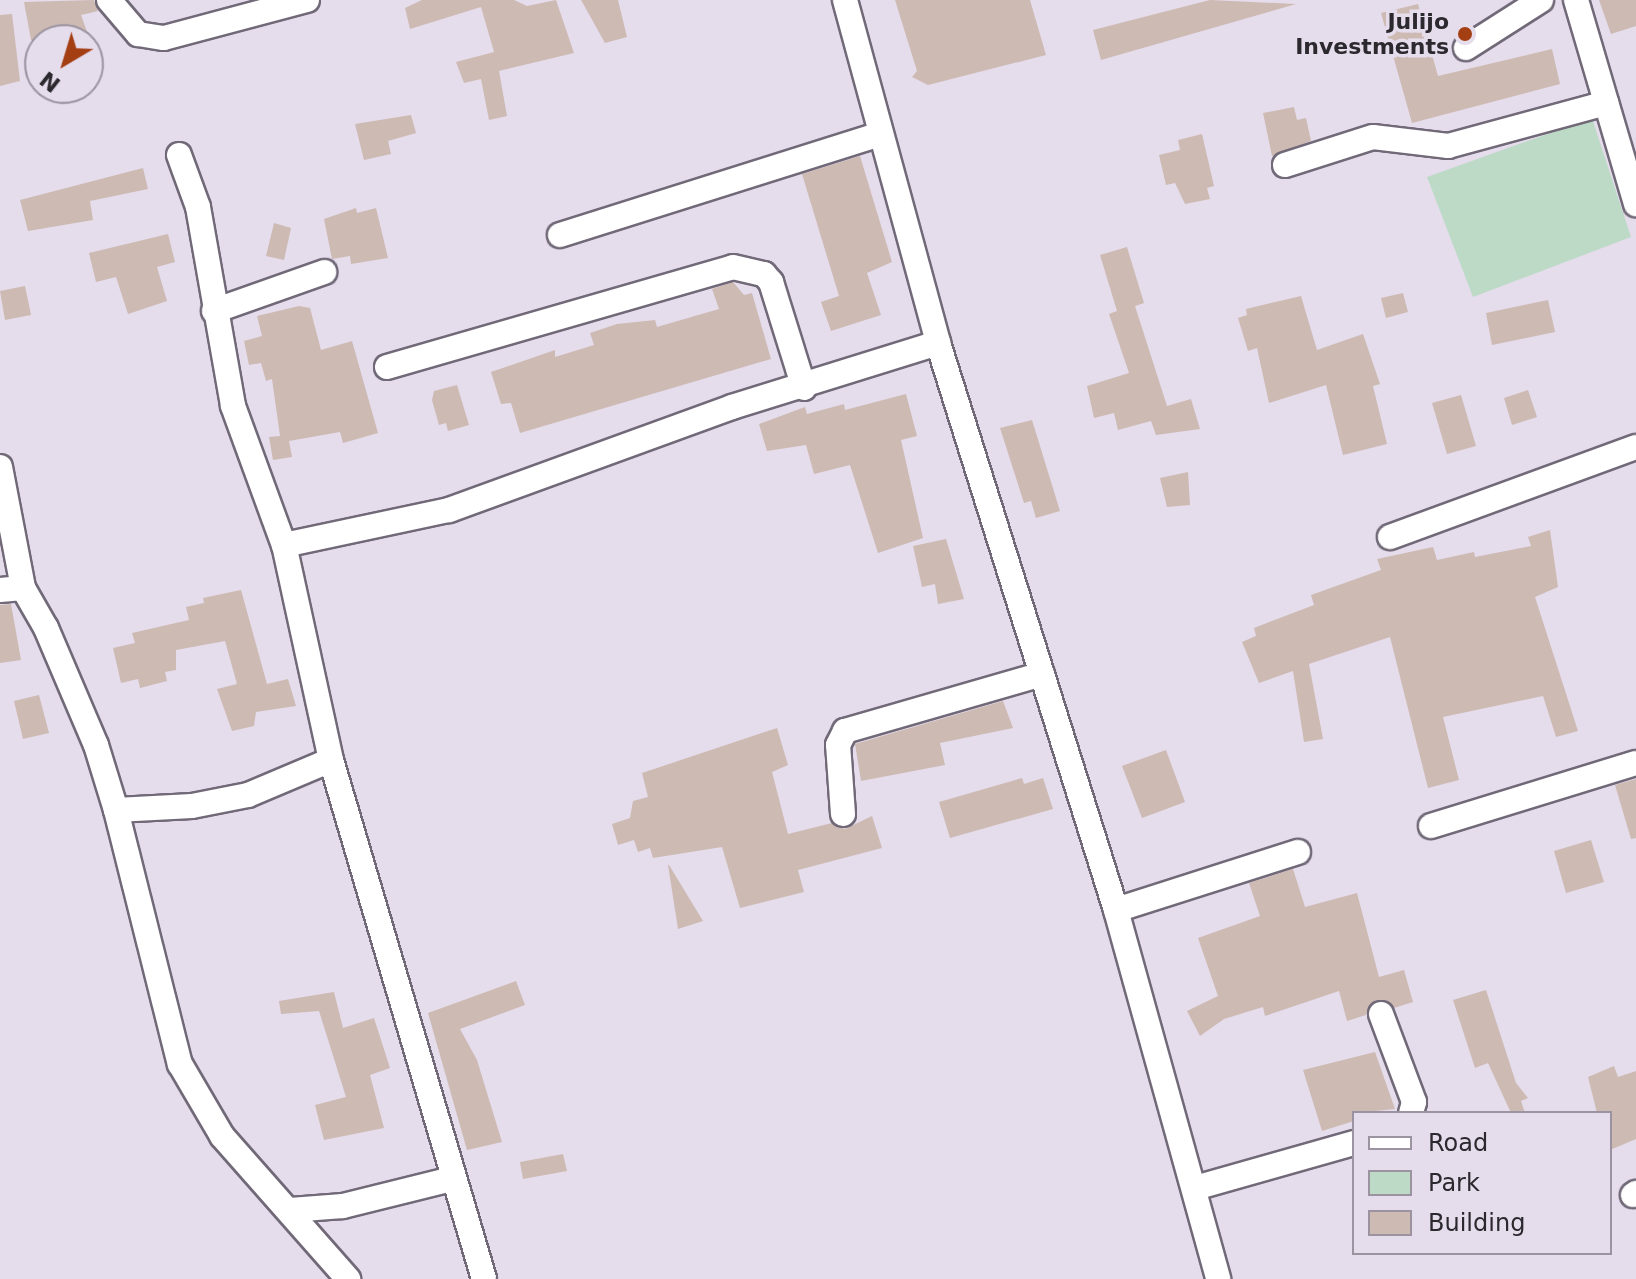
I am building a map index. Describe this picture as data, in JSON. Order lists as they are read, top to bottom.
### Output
{
  "places": ["Julijo Investments"],
  "legend": ["Road", "Park", "Building"],
  "north": "bottom left"
}
